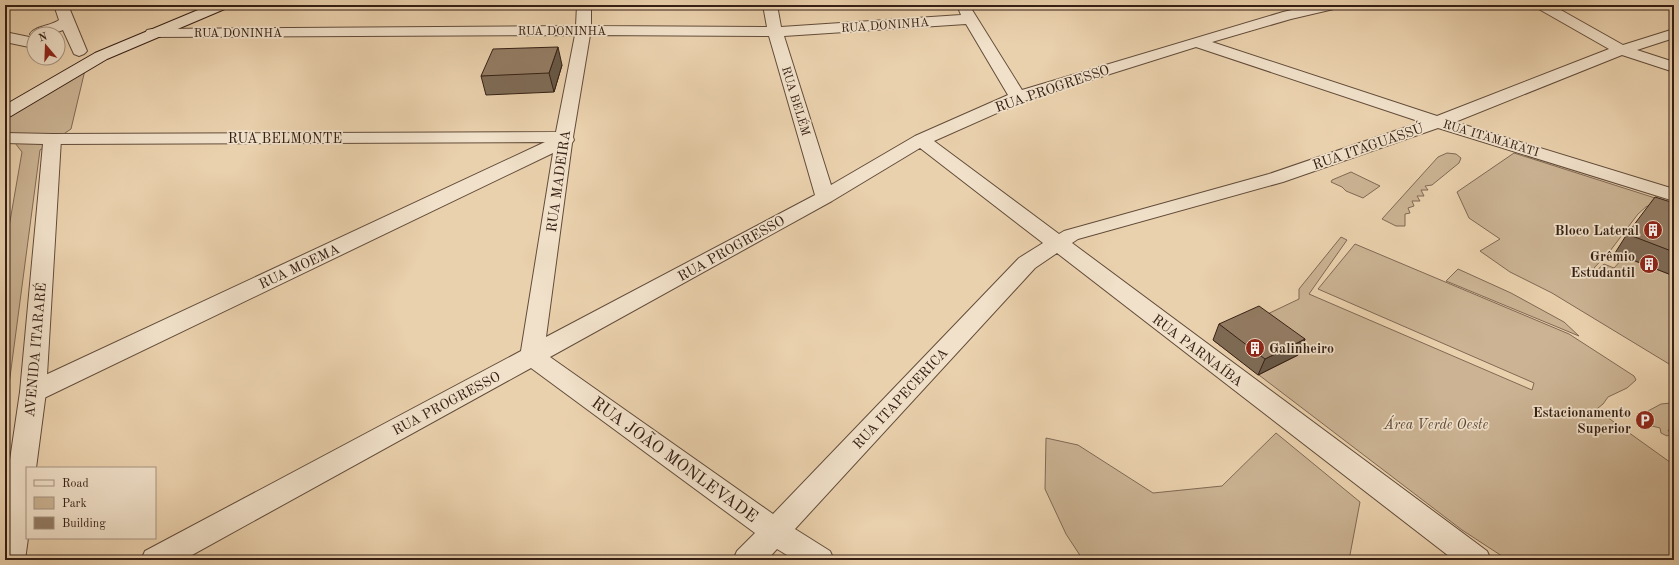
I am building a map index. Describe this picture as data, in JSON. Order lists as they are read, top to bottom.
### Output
{
  "streets": {
    "street": [
      "RUA DONINHA",
      "RUA PROGRESSO",
      "RUA BELÉM",
      "RUA BELMONTE",
      "RUA ITAMARATI",
      "RUA ITAGUASSÚ",
      "RUA MADEIRA",
      "RUA MOEMA",
      "AVENIDA ITARARÉ",
      "RUA PARNAÍBA",
      "RUA ITAPECERICA",
      "RUA JOÃO MONLEVADE"
    ]
  },
  "crossings": [
    ["RUA DONINHA", "RUA BELÉM"],
    ["RUA DONINHA", "RUA MADEIRA"],
    ["RUA PROGRESSO", "RUA BELÉM"],
    ["RUA PROGRESSO", "RUA ITAMARATI"],
    ["RUA PROGRESSO", "RUA MADEIRA"],
    ["RUA PROGRESSO", "RUA PARNAÍBA"],
    ["RUA PROGRESSO", "RUA JOÃO MONLEVADE"],
    ["RUA BELMONTE", "RUA MADEIRA"],
    ["RUA BELMONTE", "RUA MOEMA"],
    ["RUA BELMONTE", "AVENIDA ITARARÉ"],
    ["RUA ITAMARATI", "RUA ITAGUASSÚ"],
    ["RUA ITAGUASSÚ", "RUA PARNAÍBA"],
    ["RUA ITAGUASSÚ", "RUA ITAPECERICA"],
    ["RUA MADEIRA", "RUA MOEMA"],
    ["RUA MADEIRA", "RUA JOÃO MONLEVADE"],
    ["RUA MOEMA", "AVENIDA ITARARÉ"],
    ["RUA PARNAÍBA", "RUA ITAPECERICA"],
    ["RUA ITAPECERICA", "RUA JOÃO MONLEVADE"]
  ],
  "parks": ["Área Verde Oeste"],
  "places": {
    "building": ["Bloco Lateral", "Grêmio Estudantil", "Galinheiro"],
    "parking": ["Estacionamento Superior"]
  },
  "legend": ["Road", "Park", "Building"],
  "north": "top"
}
